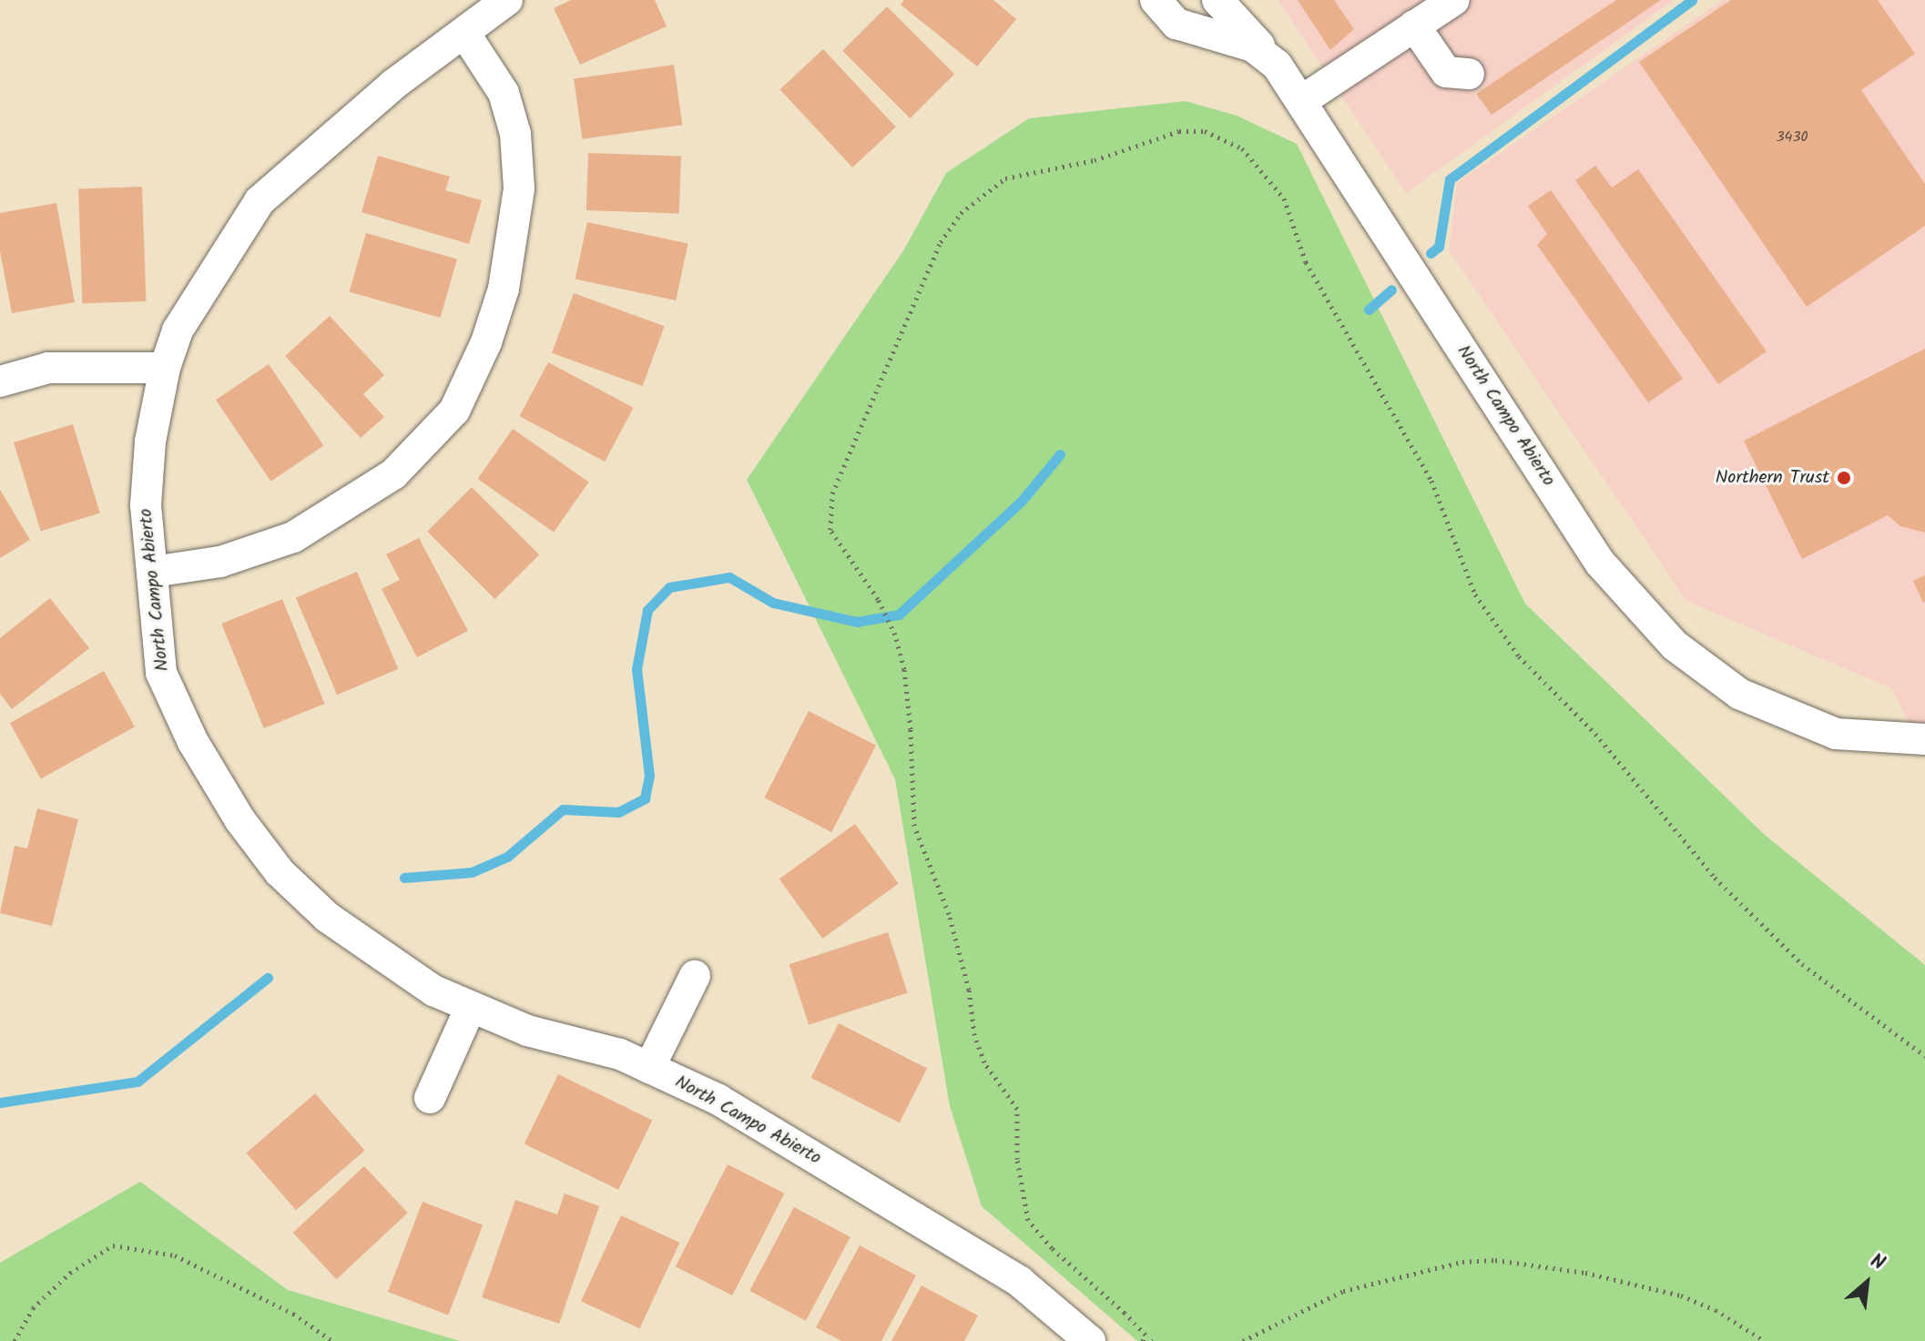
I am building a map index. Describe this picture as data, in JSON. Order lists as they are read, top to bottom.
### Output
{
  "streets": {
    "street": ["North Campo Abierto"]
  },
  "places": ["Northern Trust"],
  "house_numbers": ["3430"],
  "north": "top right"
}
